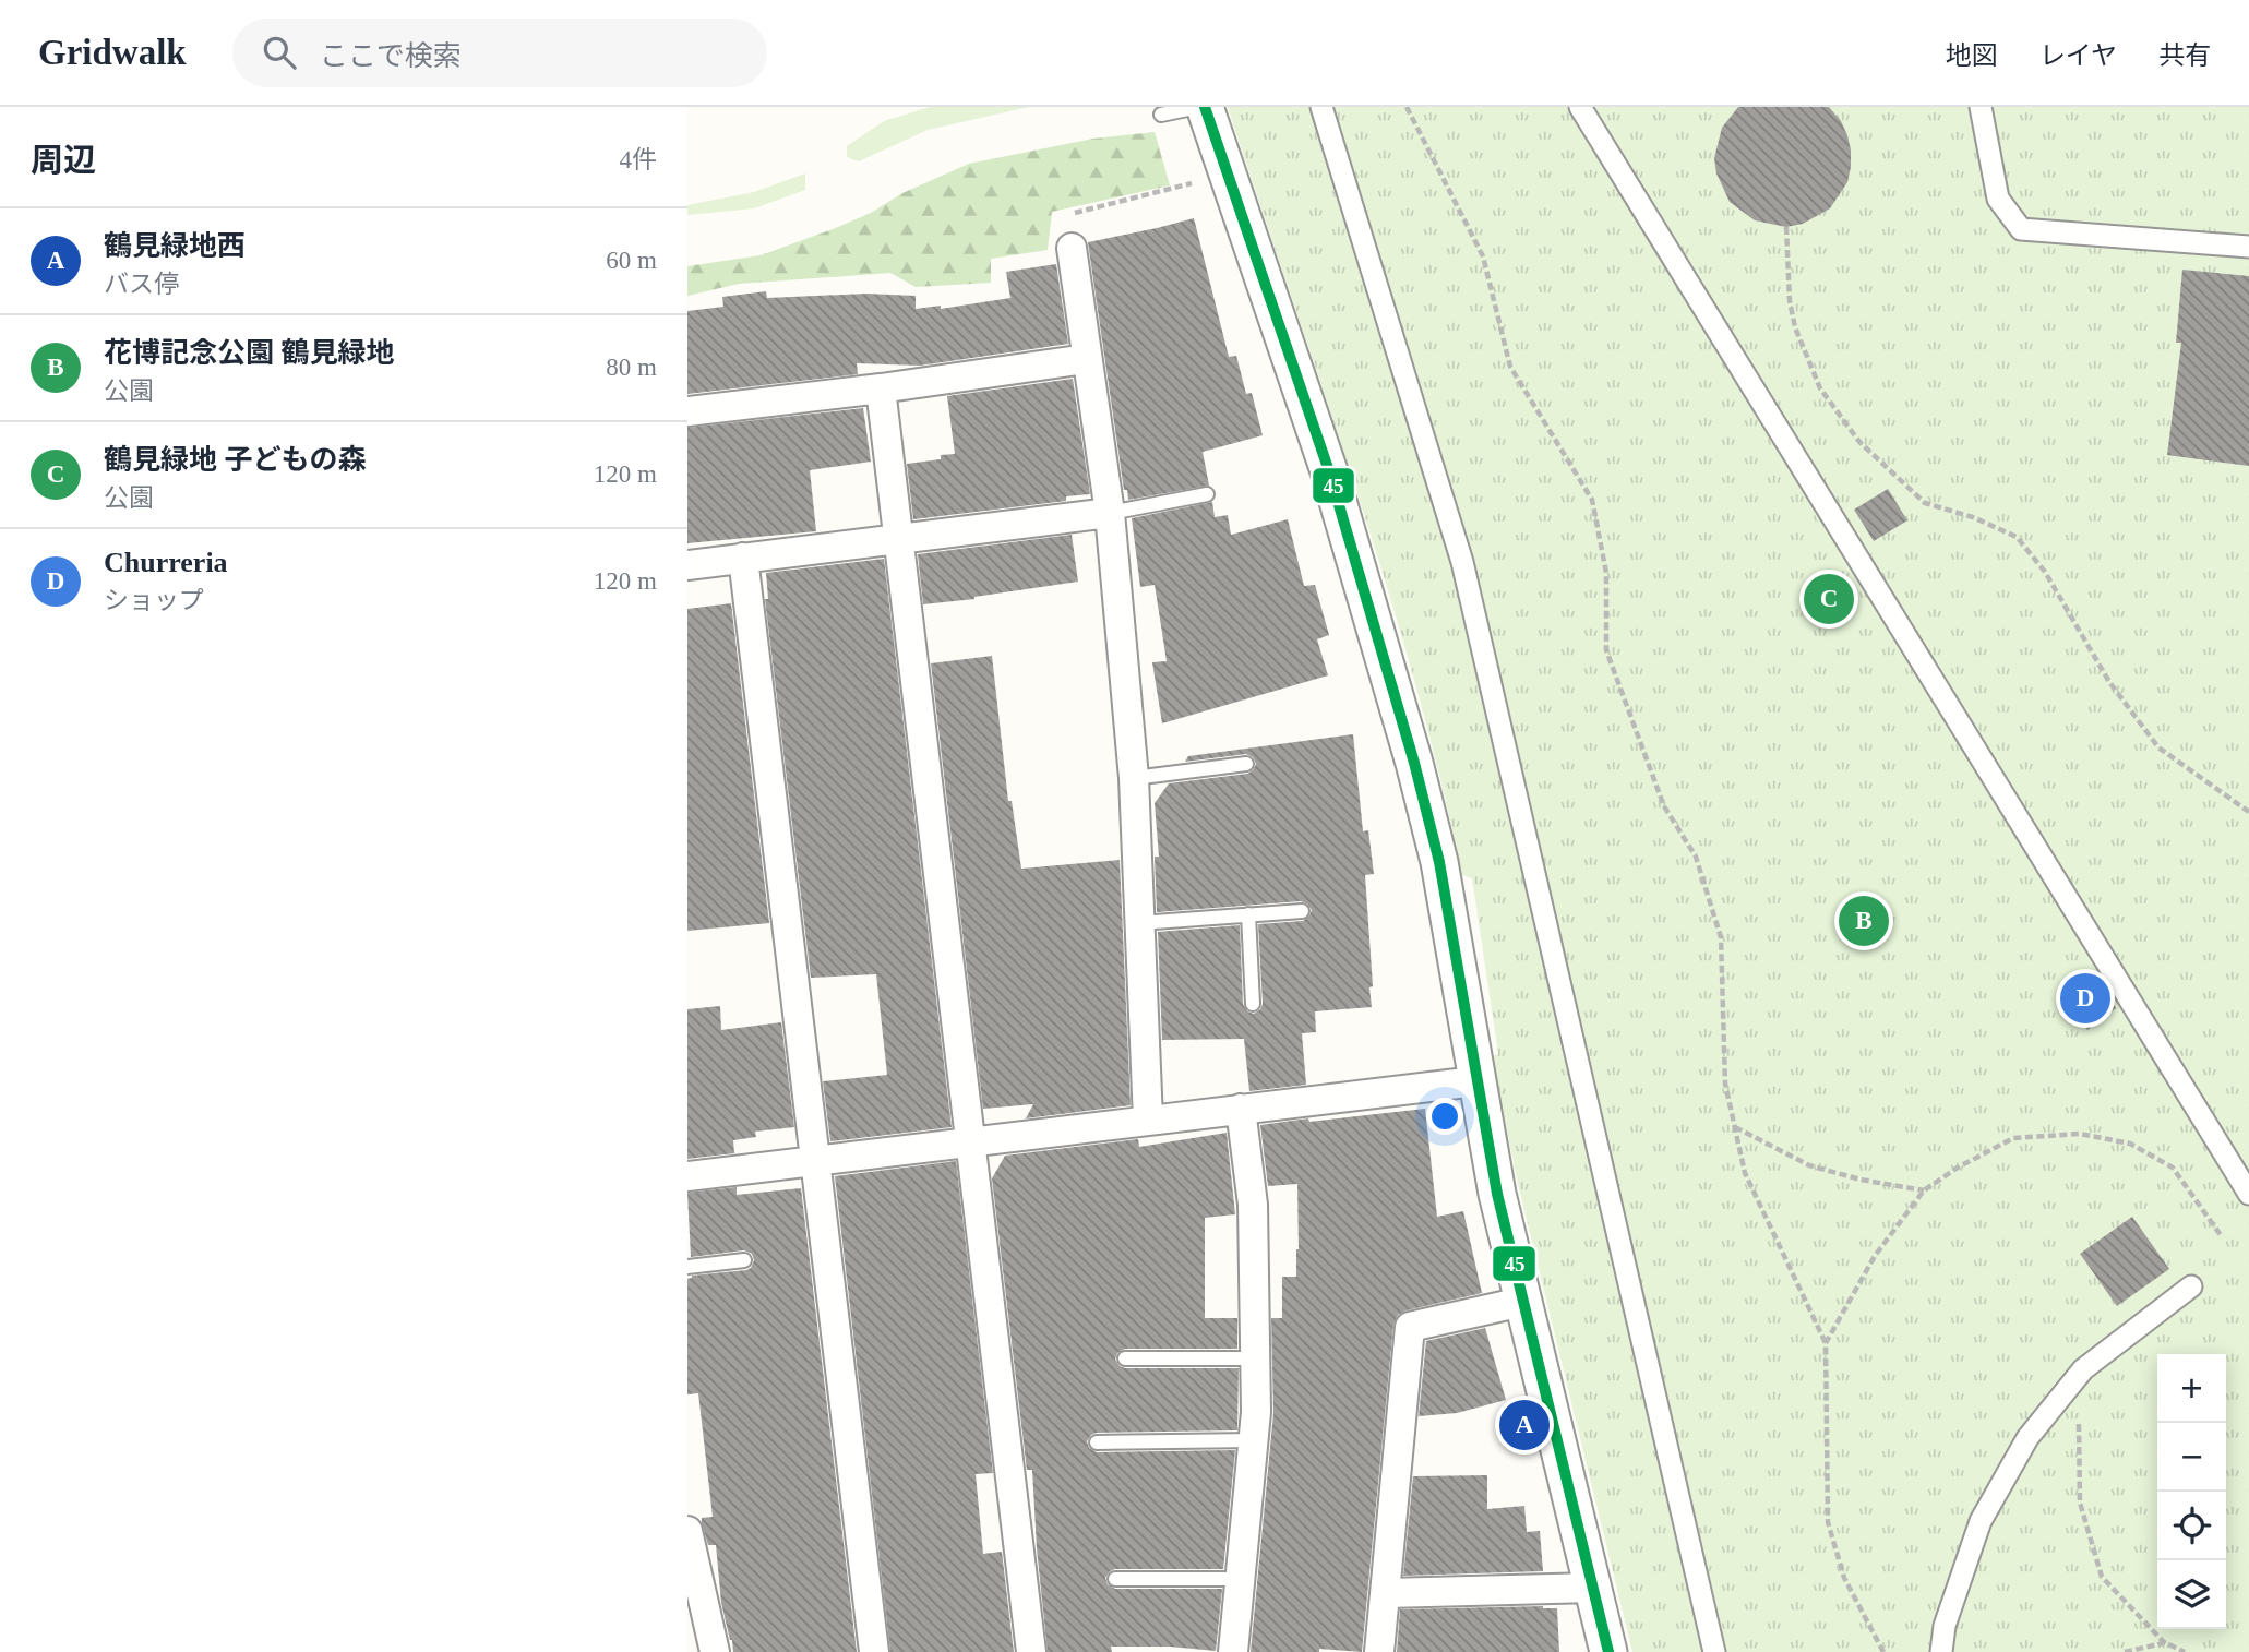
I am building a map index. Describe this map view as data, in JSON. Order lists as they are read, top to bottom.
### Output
{
  "lines": ["transit line 45"],
  "page": {
    "header": "Gridwalk",
    "search": "ここで検索",
    "nav": ["地図", "レイヤ", "共有"],
    "heading": ["周辺", "4件"],
    "list": [
      {
        "mark": "A",
        "name": "鶴見緑地西",
        "note": "バス停",
        "value": "60 m"
      },
      {
        "mark": "B",
        "name": "花博記念公園 鶴見緑地",
        "note": "公園",
        "value": "80 m"
      },
      {
        "mark": "C",
        "name": "鶴見緑地 子どもの森",
        "note": "公園",
        "value": "120 m"
      },
      {
        "mark": "D",
        "name": "Churreria",
        "note": "ショップ",
        "value": "120 m"
      }
    ],
    "pins": [
      "C",
      "B",
      "D",
      "A"
    ],
    "map_buttons": ["+", "−"]
  }
}
